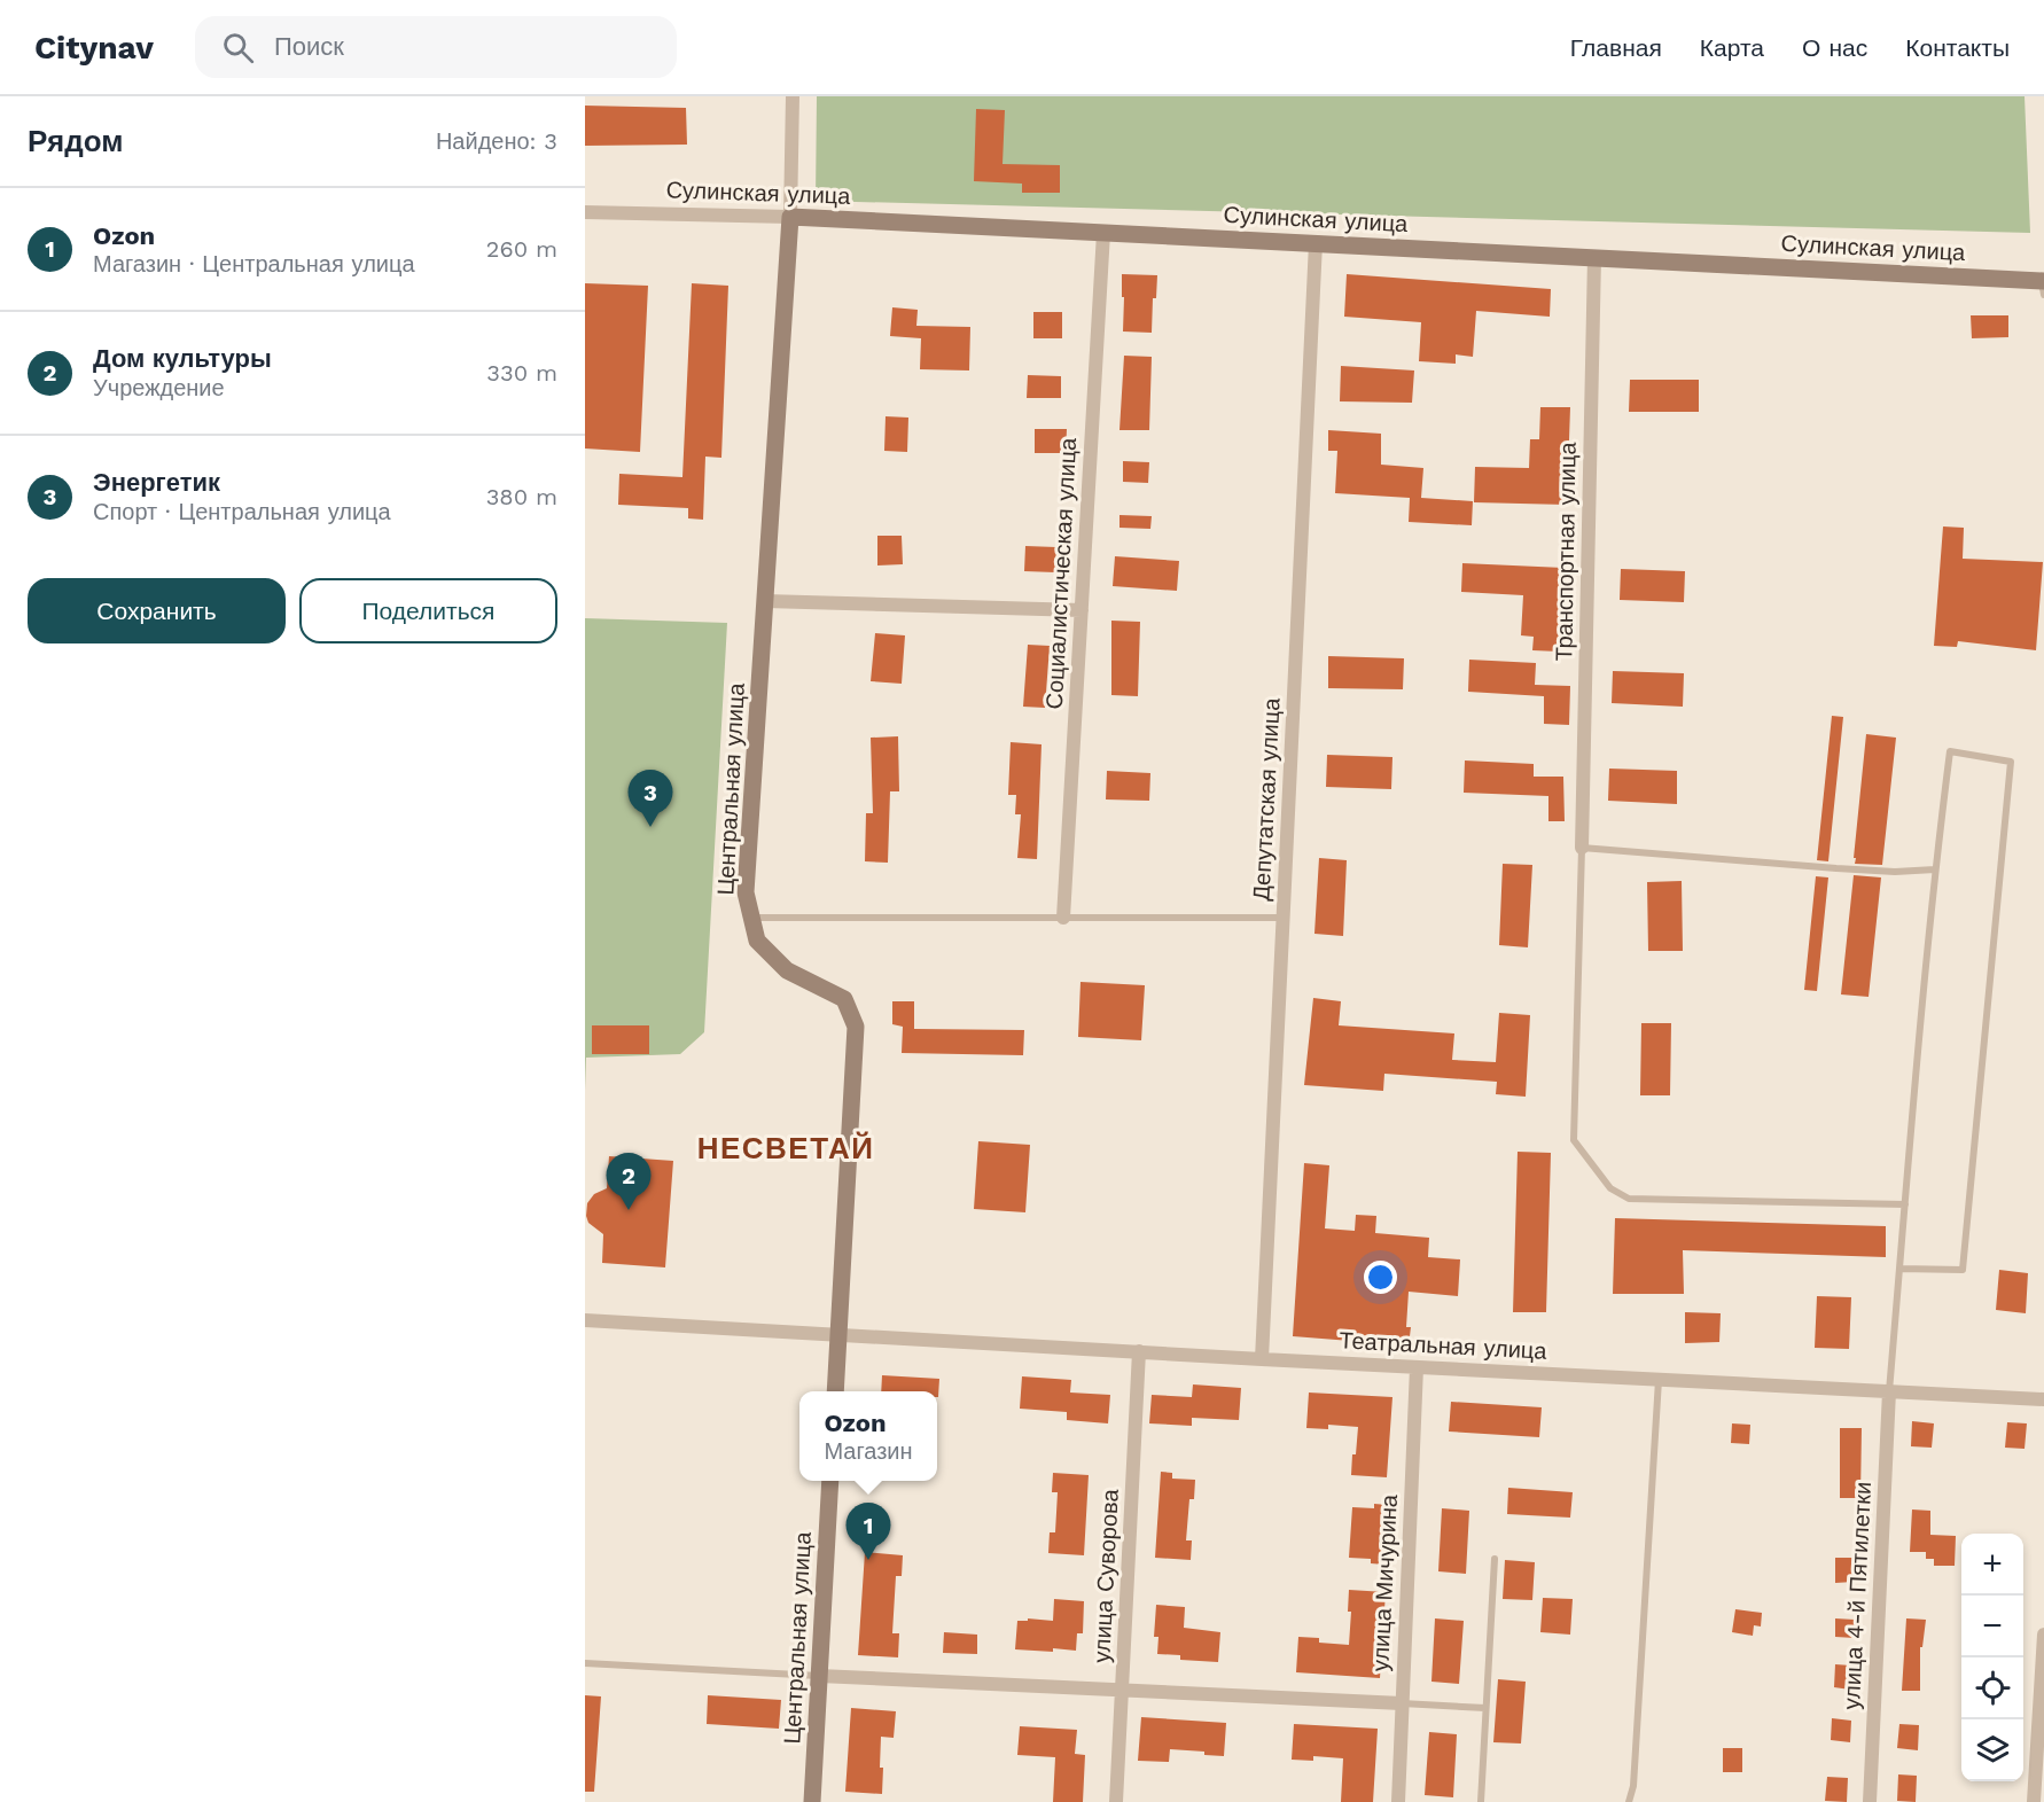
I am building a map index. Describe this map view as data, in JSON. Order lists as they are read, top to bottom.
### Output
{
  "streets": {
    "main road": ["Сулинская улица", "Центральная улица"],
    "street": [
      "Транспортная улица",
      "Социалистическая улица",
      "Депутатская улица",
      "Театральная улица",
      "улица Суворова",
      "улица Мичурина",
      "улица 4-й Пятилетки"
    ]
  },
  "crossings": [
    ["Сулинская улица", "Транспортная улица"],
    ["Сулинская улица", "Социалистическая улица"],
    ["Сулинская улица", "Центральная улица"],
    ["Сулинская улица", "Депутатская улица"],
    ["Центральная улица", "Театральная улица"],
    ["Депутатская улица", "Театральная улица"],
    ["Театральная улица", "улица Суворова"],
    ["Театральная улица", "улица Мичурина"],
    ["Театральная улица", "улица 4-й Пятилетки"]
  ],
  "districts": ["НЕСВЕТАЙ"],
  "page": {
    "header": "Citynav",
    "search": "Поиск",
    "nav": [
      "Главная",
      "Карта",
      "О нас",
      "Контакты"
    ],
    "heading": ["Рядом", "Найдено: 3"],
    "list": [
      {
        "mark": "1",
        "name": "Ozon",
        "note": "Магазин · Центральная улица",
        "value": "260 m"
      },
      {
        "mark": "2",
        "name": "Дом культуры",
        "note": "Учреждение",
        "value": "330 m"
      },
      {
        "mark": "3",
        "name": "Энергетик",
        "note": "Спорт · Центральная улица",
        "value": "380 m"
      }
    ],
    "buttons": ["Сохранить", "Поделиться"],
    "pins": ["3", "2", "1"],
    "popup": ["Ozon", "Магазин"],
    "map_buttons": ["+", "−"]
  }
}
